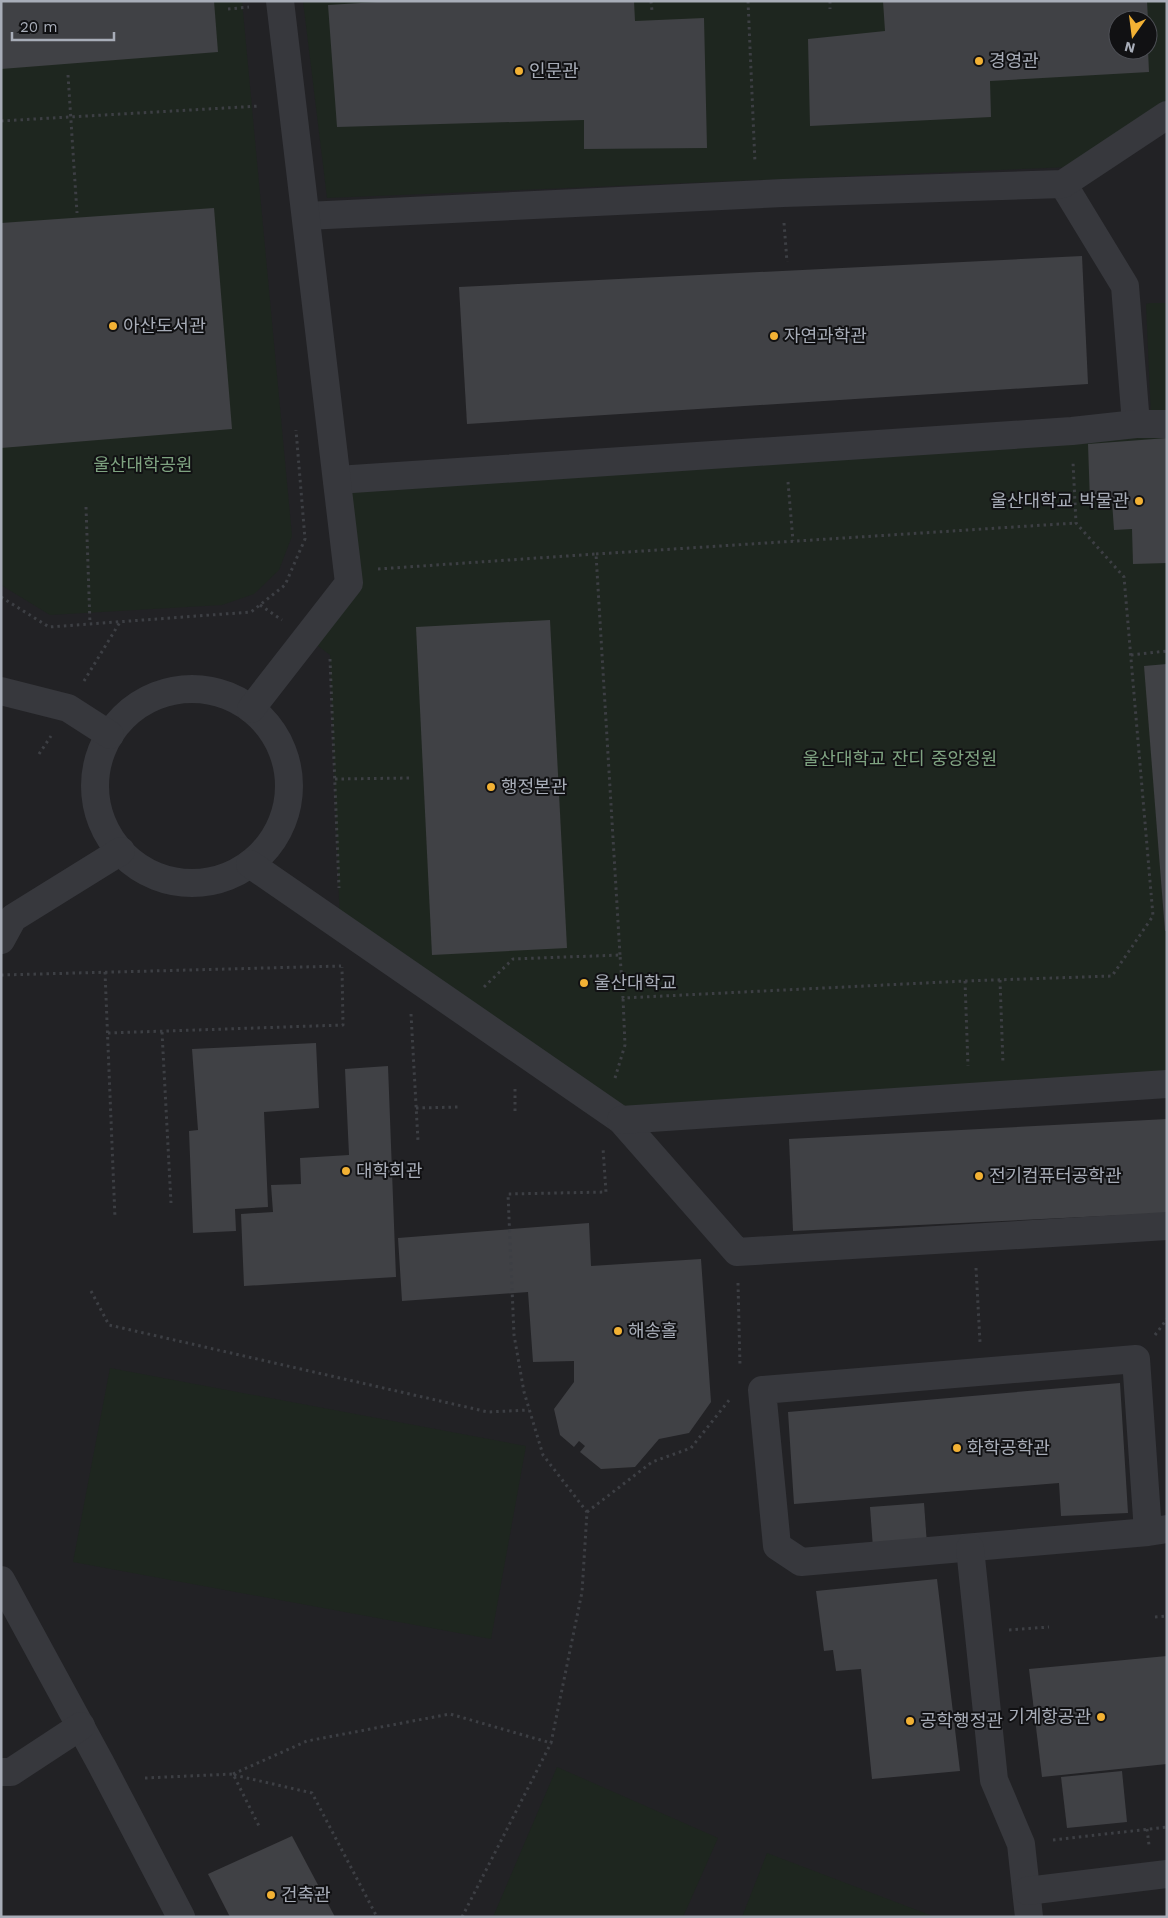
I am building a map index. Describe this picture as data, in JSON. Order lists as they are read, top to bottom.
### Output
{
  "parks": ["울산대학공원", "울산대학교 잔디 중앙정원"],
  "places": [
    "경영관",
    "인문관",
    "아산도서관",
    "자연과학관",
    "울산대학교 박물관",
    "행정본관",
    "울산대학교",
    "대학회관",
    "전기컴퓨터공학관",
    "해송홀",
    "화학공학관",
    "기계항공관",
    "공학행정관",
    "건축관"
  ],
  "scale_bar": "20 m",
  "north": "bottom"
}
